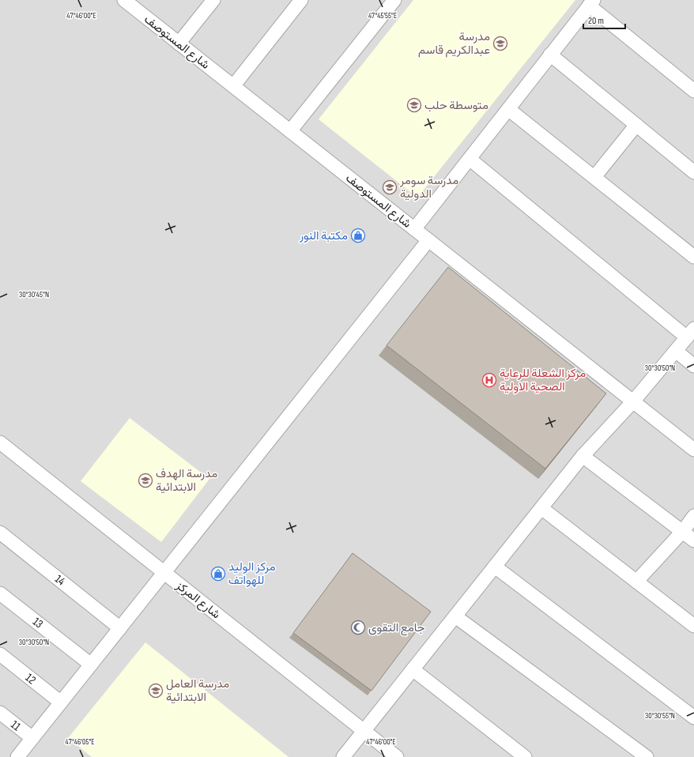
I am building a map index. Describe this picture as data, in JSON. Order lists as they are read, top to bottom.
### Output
{
  "streets": {
    "street": [
      "شارع المستوصف",
      "14",
      "شارع المركز",
      "13",
      "12",
      "11"
    ]
  },
  "places": {
    "school or university": [
      "مدرسة عبدالكريم قاسم",
      "متوسطة حلب",
      "مدرسة سومر الدولية",
      "مدرسة الهدف الابتدائية",
      "مدرسة العامل الابتدائية"
    ],
    "shop": ["مكتبة النور", "مركز الوليد للهواتف"],
    "hospital": ["مركز الشعلة للرعاية الصحية الاولية"],
    "mosque": ["جامع التقوى"]
  },
  "scale_bar": "20 m",
  "coordinates": [
    "47°45'55\"E",
    "47°46'00\"E",
    "30°30'45\"N",
    "30°30'50\"N",
    "30°30'55\"N",
    "47°46'05\"E"
  ]
}
